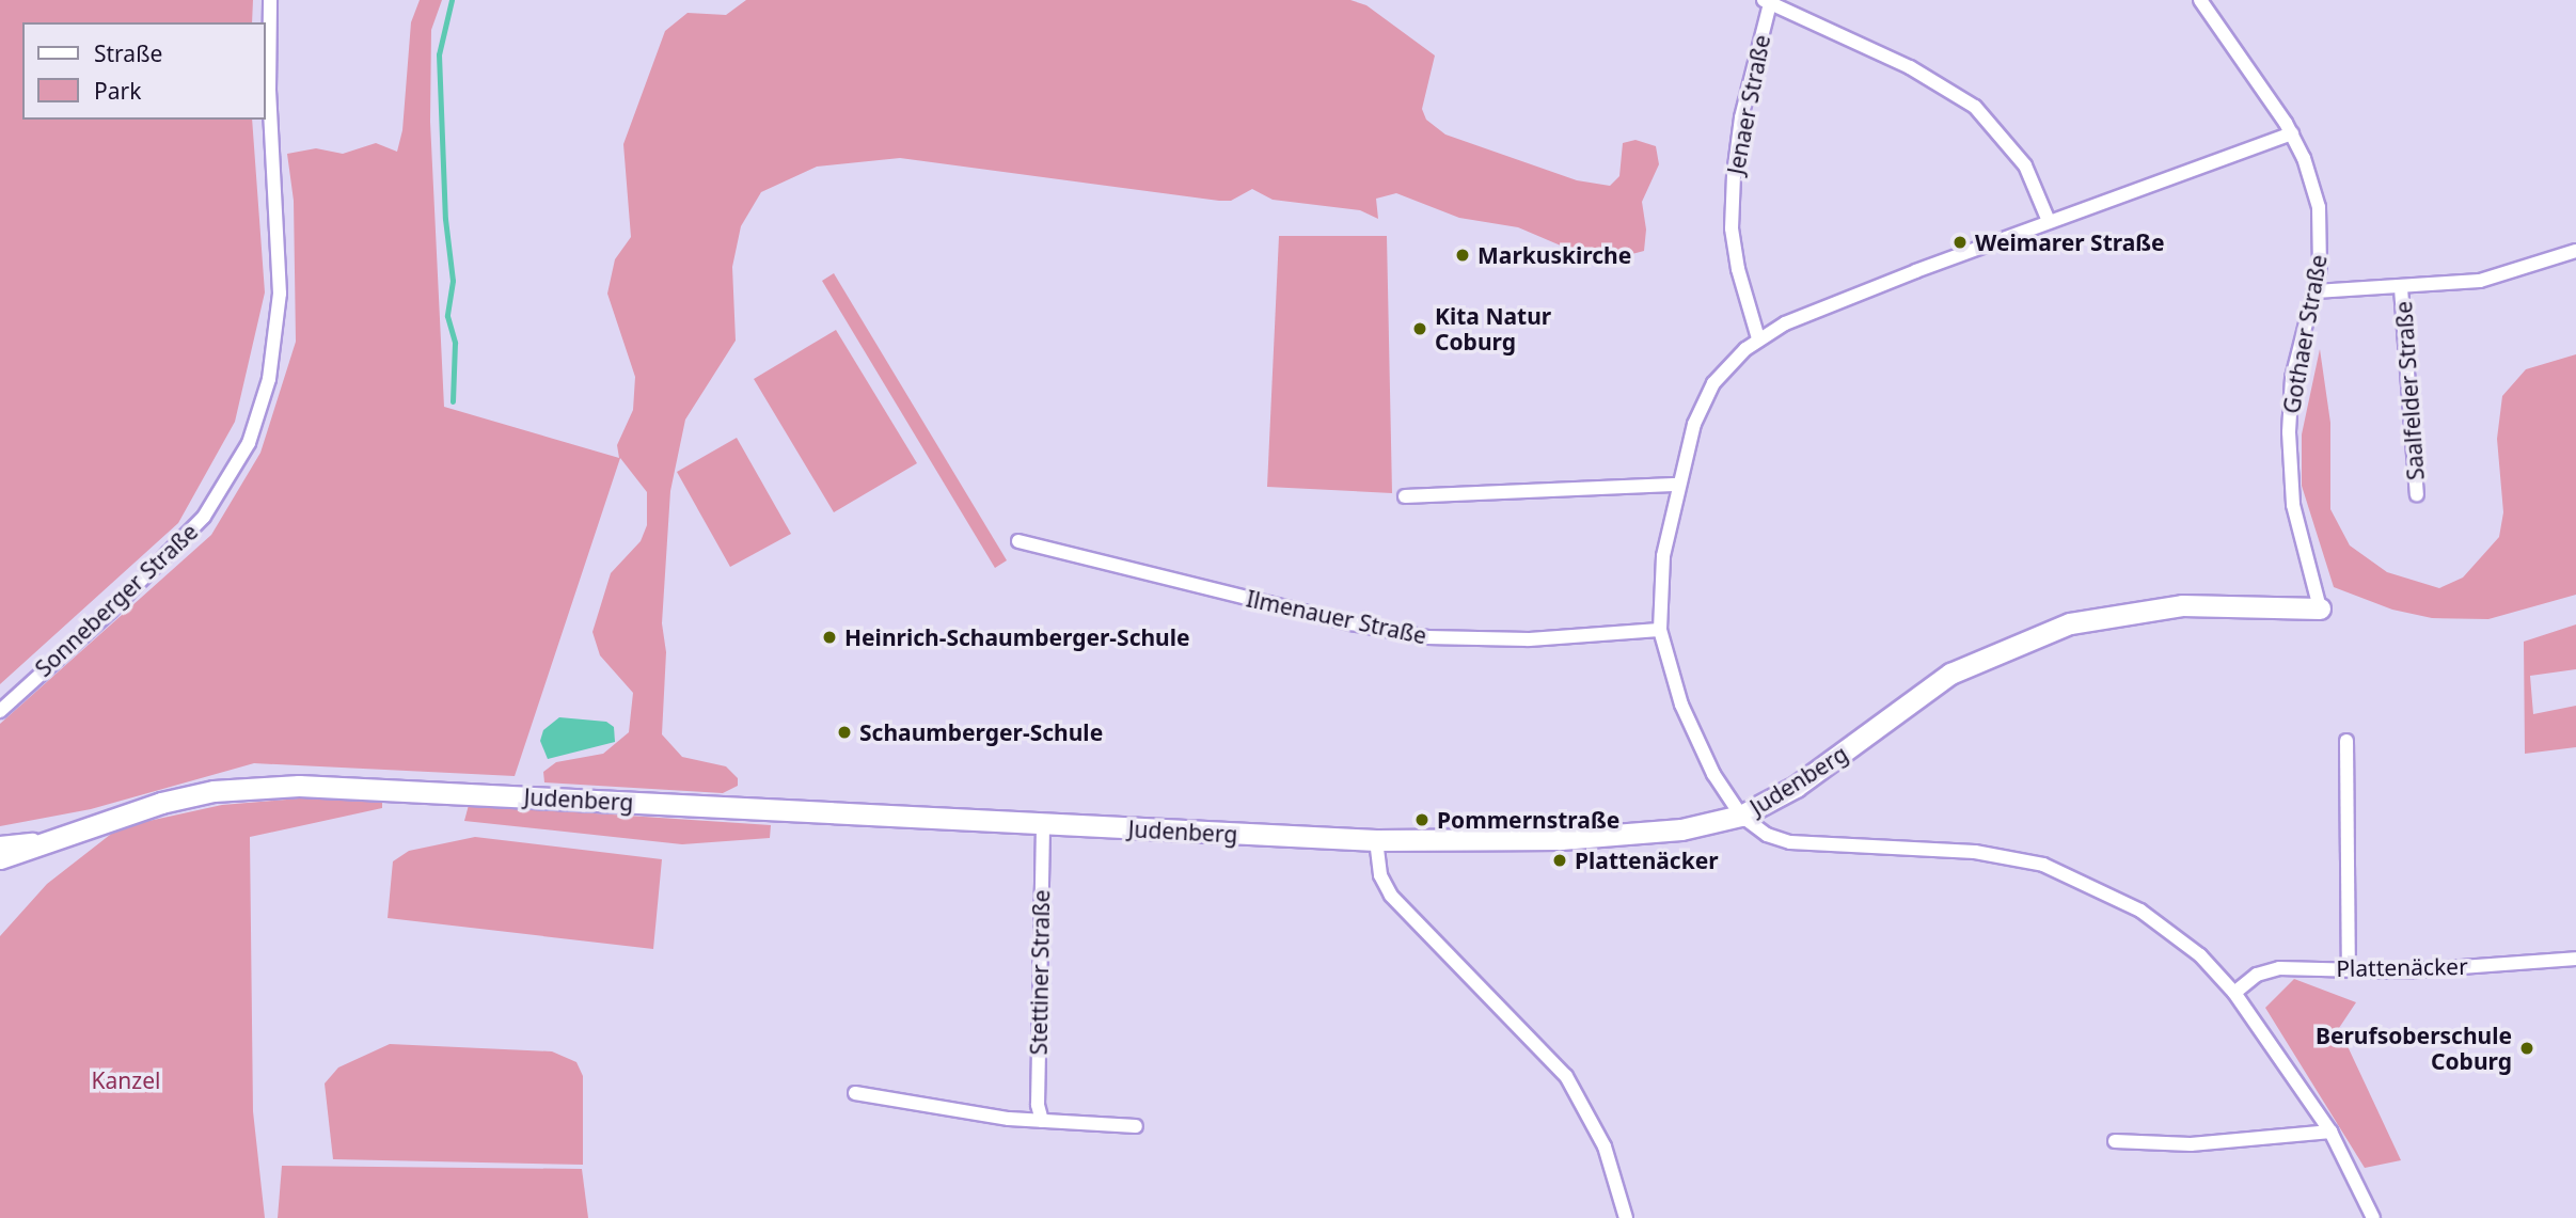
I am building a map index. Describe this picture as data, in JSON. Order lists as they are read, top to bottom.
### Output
{
  "streets": {
    "street": [
      "Jenaer Straße",
      "Gothaer Straße",
      "Saalfelder Straße",
      "Sonneberger Straße",
      "Ilmenauer Straße",
      "Judenberg",
      "Plattenäcker",
      "Stettiner Straße"
    ]
  },
  "crossings": [
    ["Gothaer Straße", "Judenberg"],
    ["Judenberg", "Stettiner Straße"]
  ],
  "parks": ["Kanzel"],
  "places": [
    "Weimarer Straße",
    "Markuskirche",
    "Kita Natur Coburg",
    "Heinrich-Schaumberger-Schule",
    "Schaumberger-Schule",
    "Pommernstraße",
    "Plattenäcker",
    "Berufsoberschule Coburg"
  ],
  "legend": ["Straße", "Park"]
}
